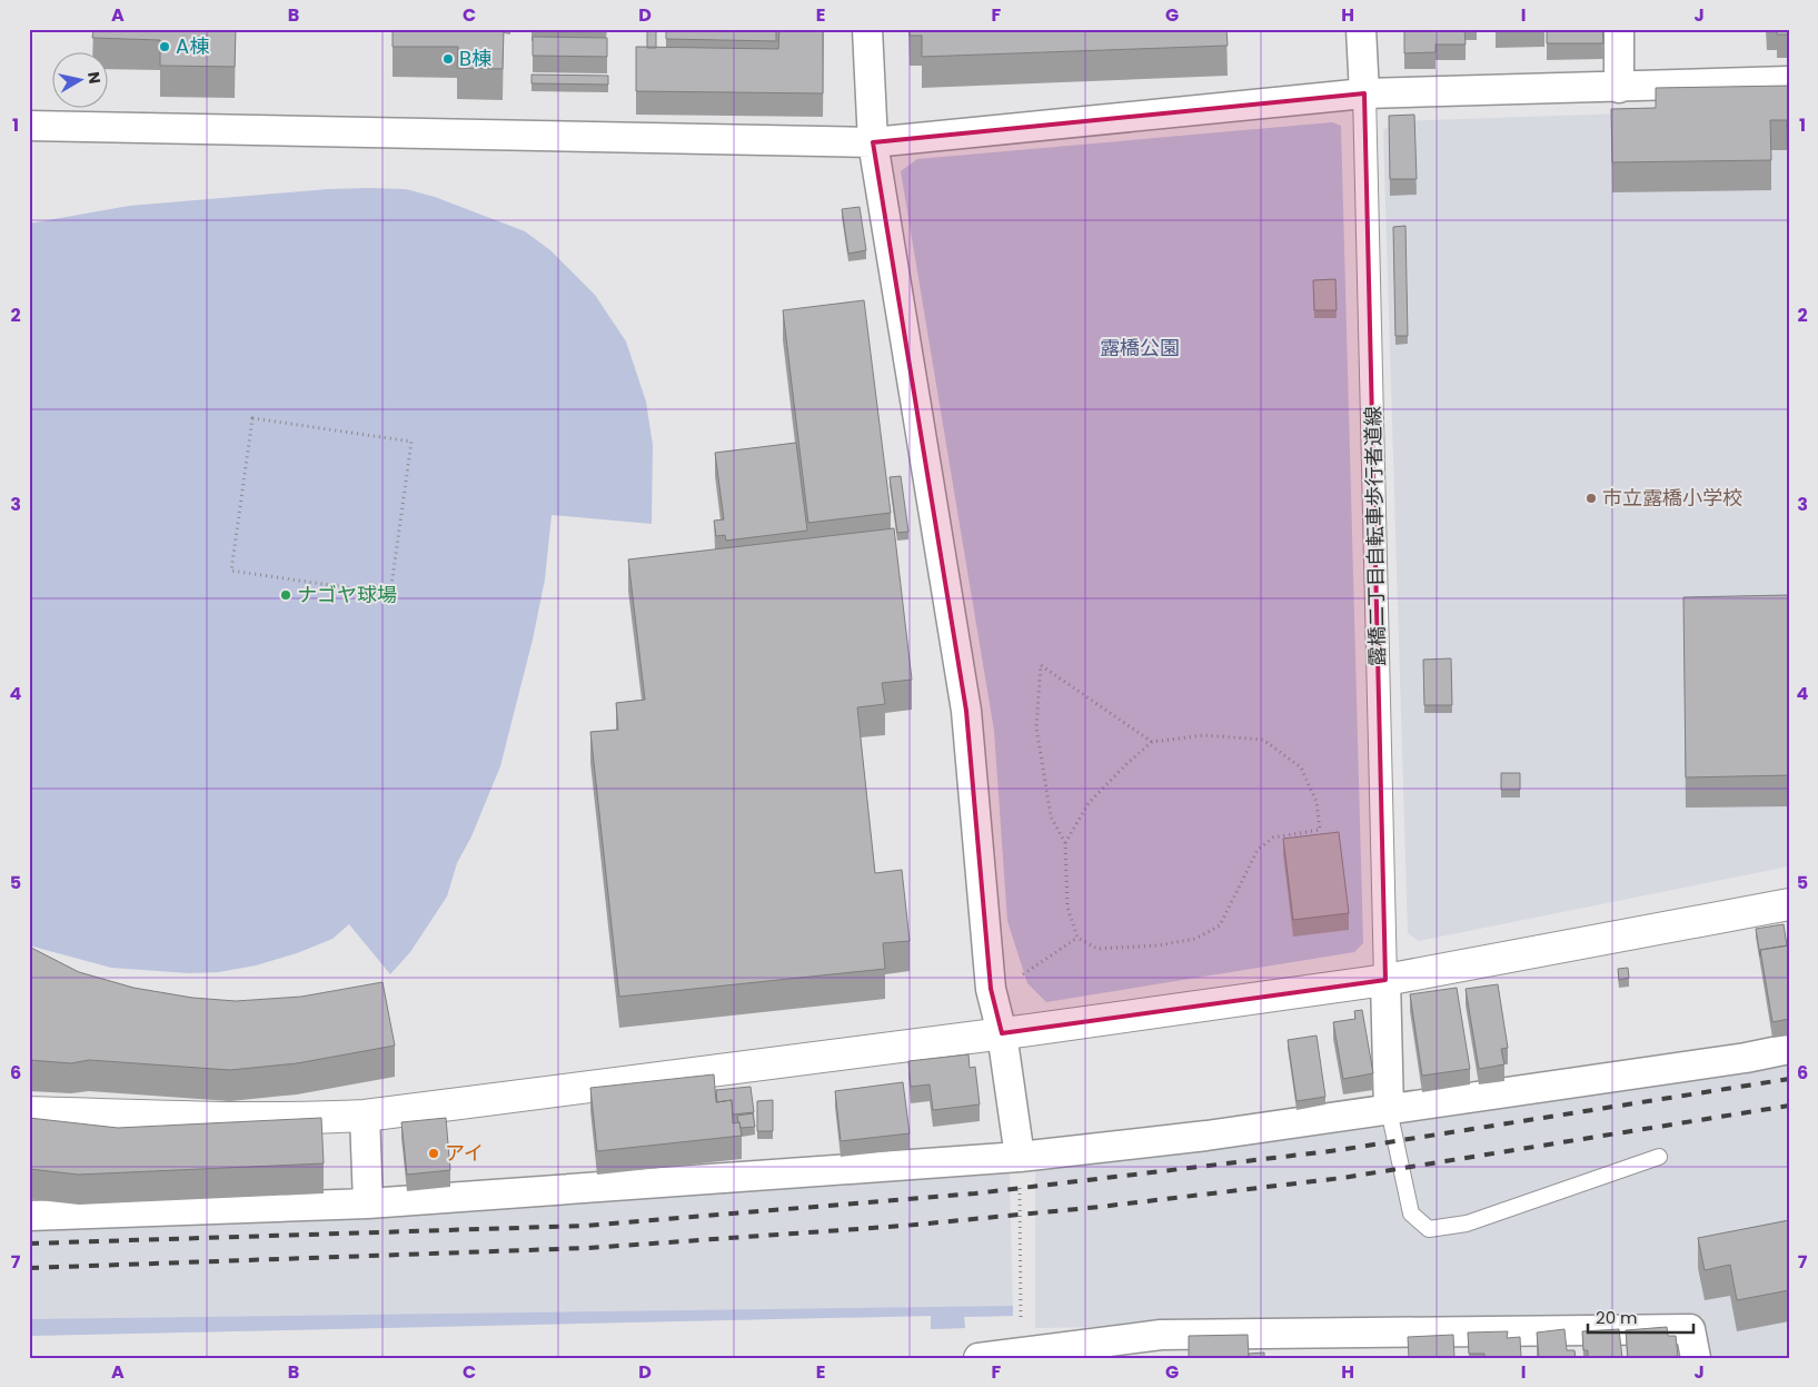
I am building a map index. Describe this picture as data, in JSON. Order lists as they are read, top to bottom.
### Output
{
  "streets": {
    "street": ["露橋二丁目自転車歩行者道線"]
  },
  "parks": ["露橋公園"],
  "places": [
    "A棟",
    "B棟",
    "市立露橋小学校",
    "ナゴヤ球場",
    "アイ"
  ],
  "scale_bar": "20 m",
  "north": "right",
  "grid": {
    "columns": [
      "A",
      "B",
      "C",
      "D",
      "E",
      "F",
      "G",
      "H",
      "I",
      "J"
    ],
    "rows": [
      "1",
      "2",
      "3",
      "4",
      "5",
      "6",
      "7"
    ]
  }
}
